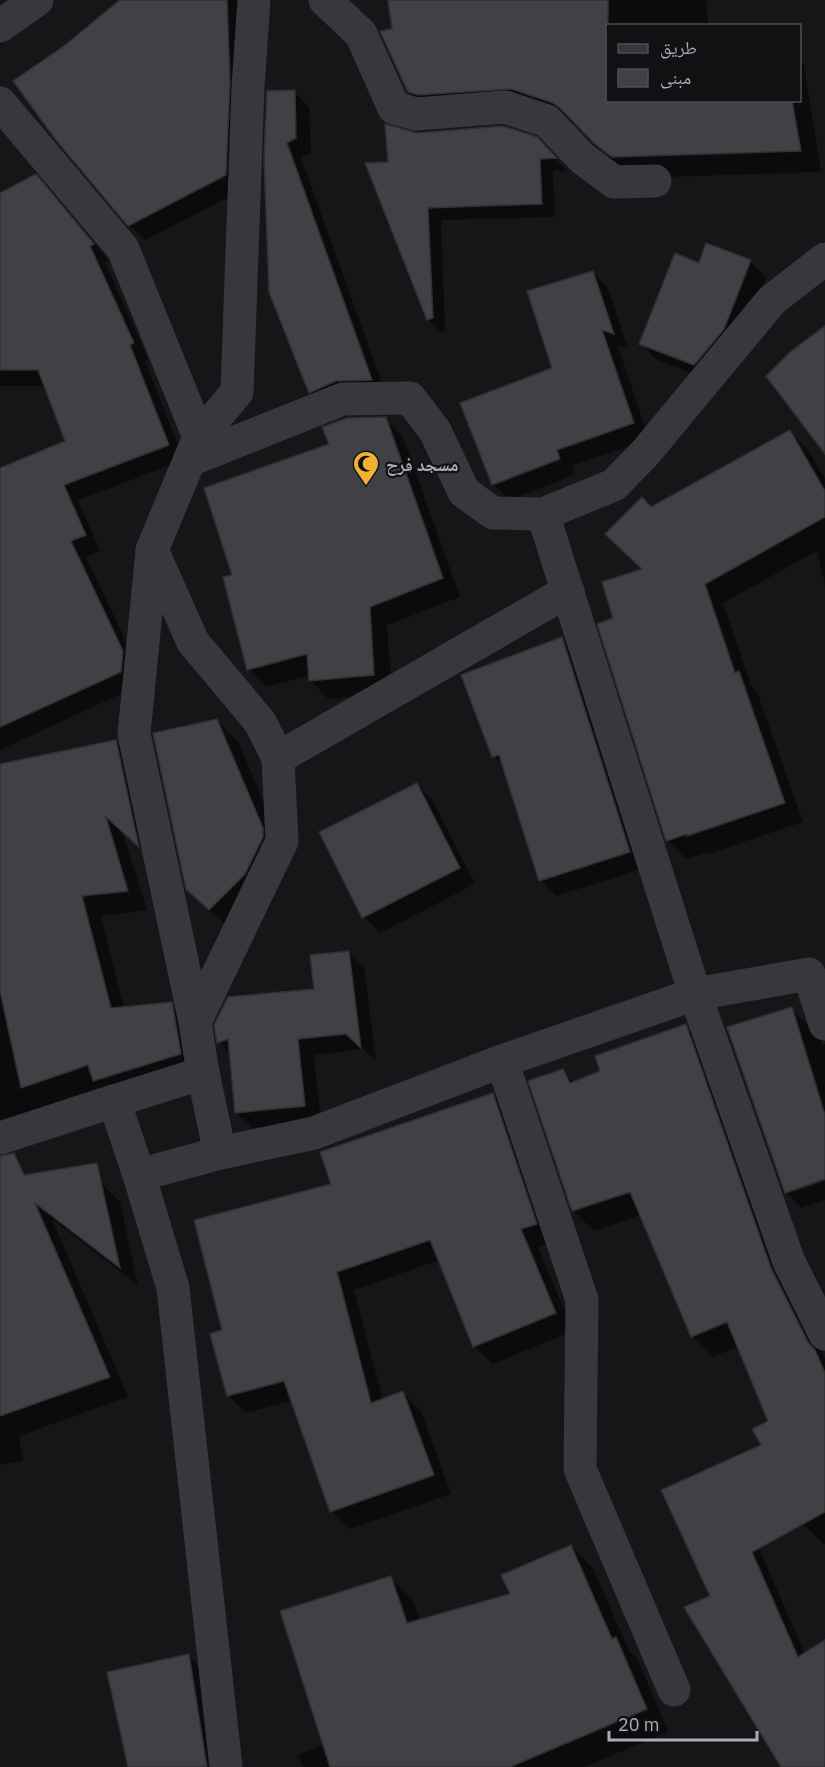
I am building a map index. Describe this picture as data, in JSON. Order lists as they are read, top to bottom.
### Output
{
  "places": {
    "mosque": ["مسجد فرح"]
  },
  "legend": ["طريق", "مبنى"],
  "scale_bar": "20 m"
}
